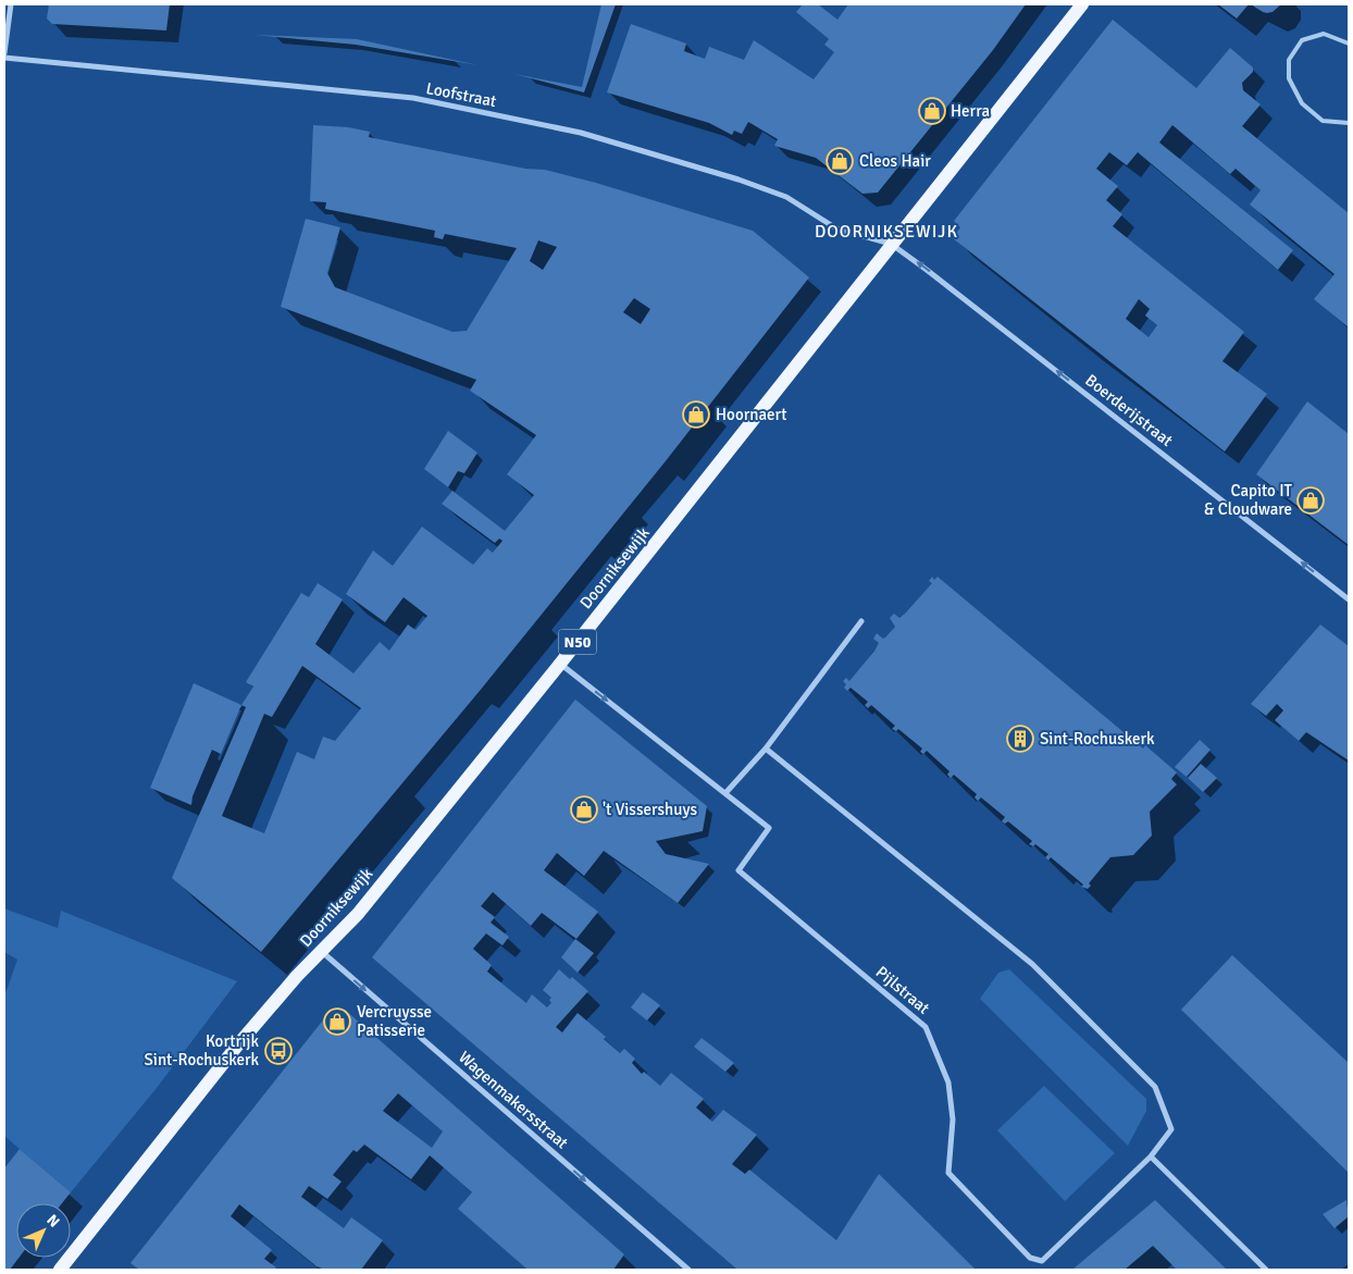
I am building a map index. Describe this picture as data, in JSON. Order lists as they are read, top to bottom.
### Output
{
  "streets": {
    "main road": ["Doorniksewijk", "N50"],
    "street": [
      "Loofstraat",
      "Boerderijstraat",
      "Pijlstraat",
      "Wagenmakersstraat"
    ]
  },
  "crossings": [
    ["Loofstraat", "Boerderijstraat"],
    ["Loofstraat", "Doorniksewijk"],
    ["Boerderijstraat", "Doorniksewijk"],
    ["Doorniksewijk", "Pijlstraat"],
    ["Doorniksewijk", "Wagenmakersstraat"]
  ],
  "one_way": ["Boerderijstraat", "Wagenmakersstraat"],
  "districts": ["DOORNIKSEWIJK"],
  "places": {
    "shop": [
      "Herra",
      "Cleos Hair",
      "Hoornaert",
      "Capito IT & Cloudware",
      "'t Vissershuys",
      "Vercruysse Patisserie"
    ],
    "building": ["Sint-Rochuskerk"],
    "bus stop": ["Kortrijk Sint-Rochuskerk"]
  },
  "north": "top right"
}
